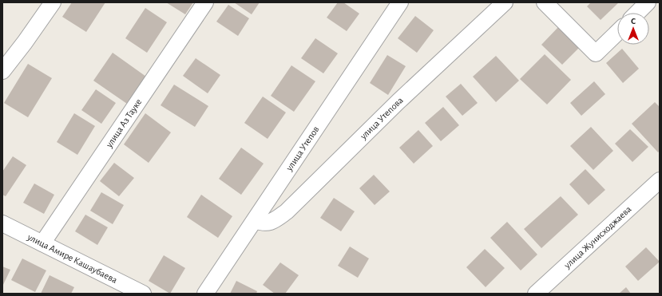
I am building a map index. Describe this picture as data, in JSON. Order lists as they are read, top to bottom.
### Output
{
  "streets": {
    "street": [
      "улица Утепова",
      "улица Аз Тауке",
      "улица Утепов",
      "улица Жунисходжаева",
      "улица Амире Кашаубаева"
    ]
  },
  "crossings": [
    ["улица Утепова", "улица Утепов"],
    ["улица Аз Тауке", "улица Амире Кашаубаева"]
  ],
  "north": "top"
}
